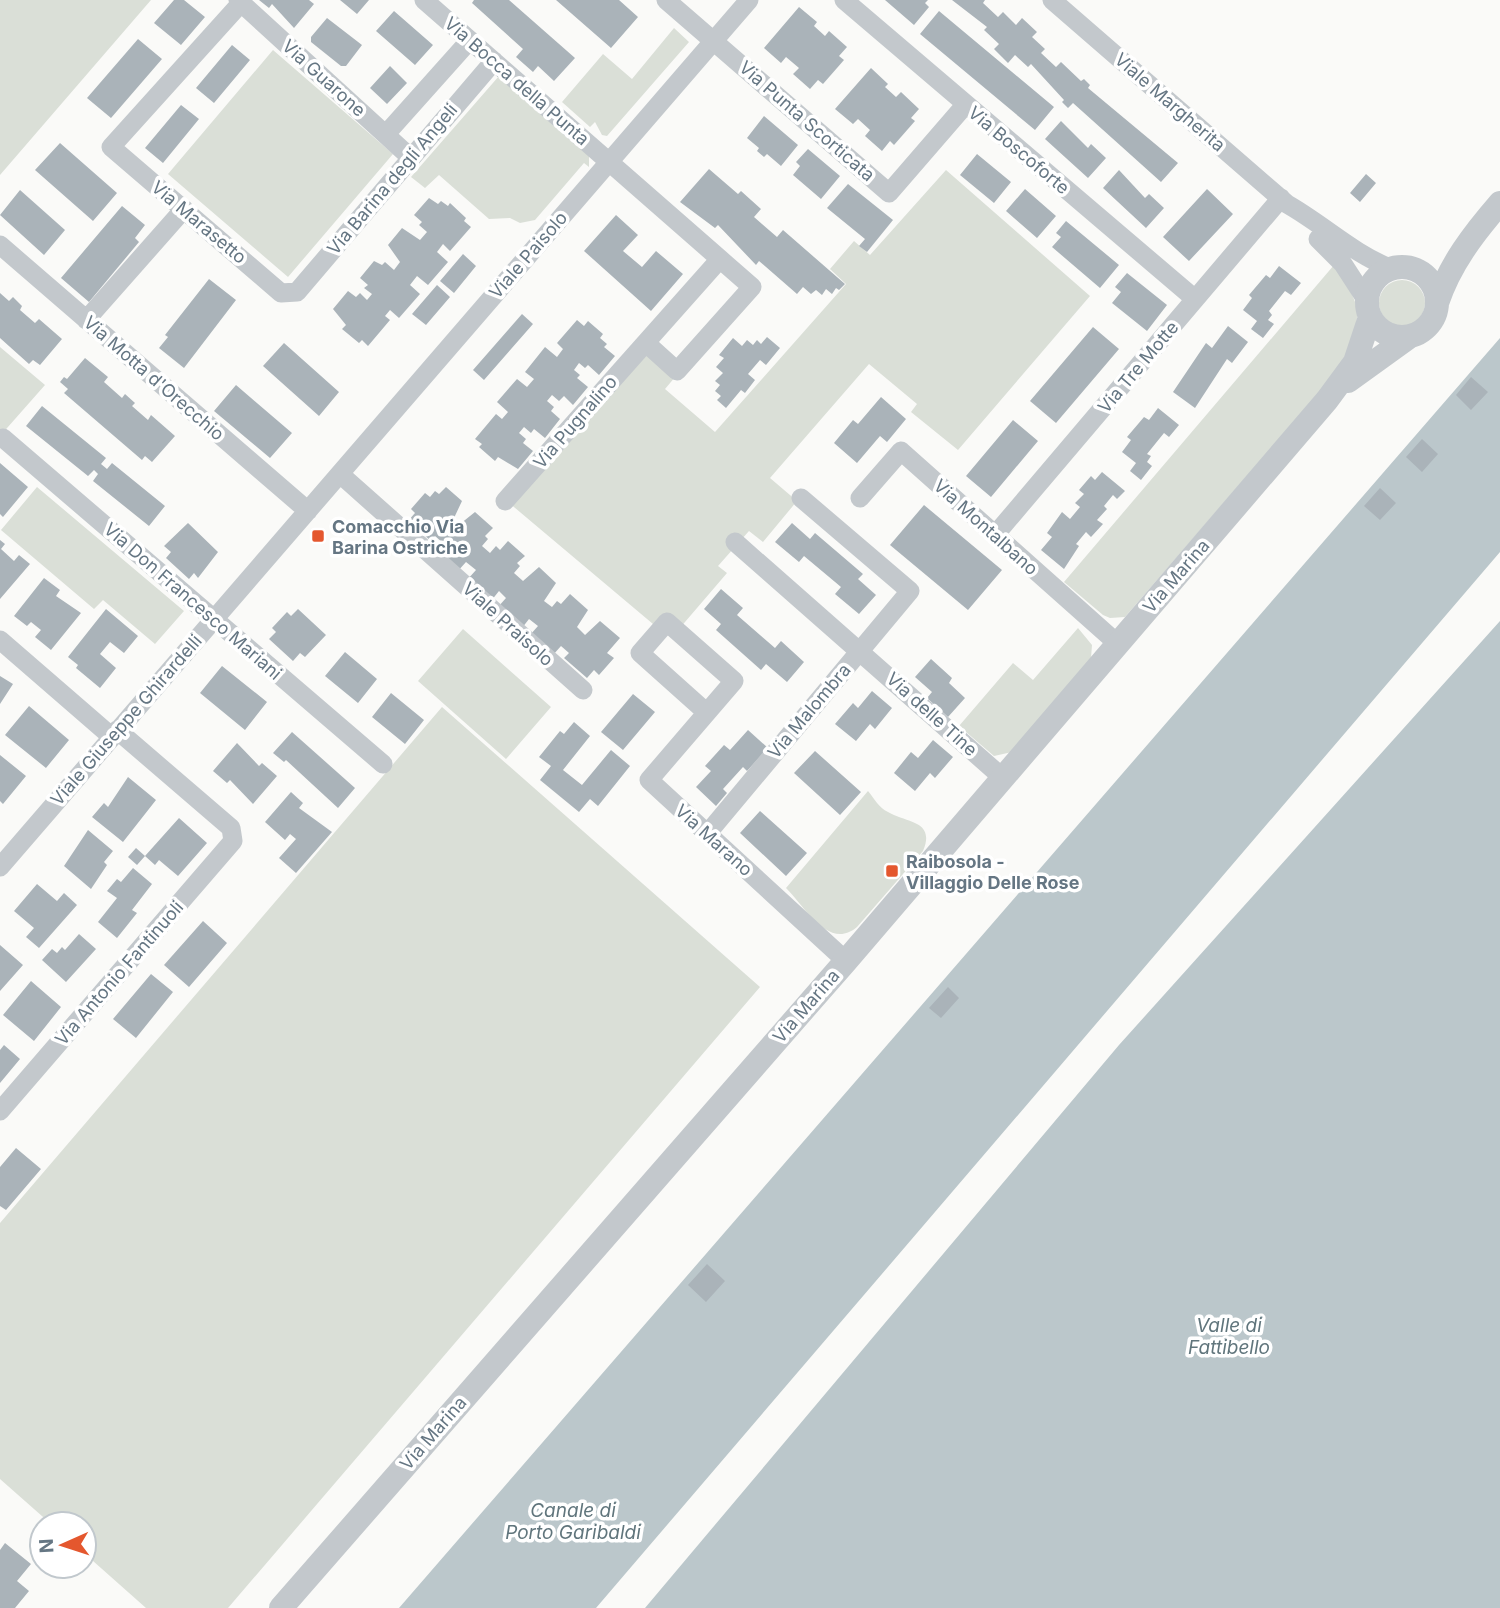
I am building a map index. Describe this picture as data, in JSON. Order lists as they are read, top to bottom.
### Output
{
  "streets": {
    "street": [
      "Via Guarone",
      "Via Bocca della Punta",
      "Viale Margherita",
      "Via Punta Scorticata",
      "Via Boscoforte",
      "Via Barina degli Angeli",
      "Via Marasetto",
      "Viale Paisolo",
      "Via Tre Motte",
      "Via Motta d'Orecchio",
      "Via Pugnalino",
      "Via Montalbano",
      "Via Marina",
      "Via Don Francesco Mariani",
      "Viale Praisolo",
      "Via Malombra",
      "Via delle Tine",
      "Viale Giuseppe Ghirardelli",
      "Via Marano",
      "Via Antonio Fantinuoli"
    ]
  },
  "crossings": [
    ["Via Guarone", "Via Barina degli Angeli"],
    ["Via Guarone", "Via Marasetto"],
    ["Via Bocca della Punta", "Via Barina degli Angeli"],
    ["Via Bocca della Punta", "Viale Paisolo"],
    ["Via Bocca della Punta", "Via Pugnalino"],
    ["Viale Margherita", "Via Tre Motte"],
    ["Viale Margherita", "Via Marina"],
    ["Via Punta Scorticata", "Via Boscoforte"],
    ["Via Punta Scorticata", "Viale Paisolo"],
    ["Via Boscoforte", "Via Tre Motte"],
    ["Via Barina degli Angeli", "Via Marasetto"],
    ["Viale Paisolo", "Via Motta d'Orecchio"],
    ["Viale Paisolo", "Viale Praisolo"],
    ["Viale Paisolo", "Viale Giuseppe Ghirardelli"],
    ["Via Tre Motte", "Via Montalbano"],
    ["Via Motta d'Orecchio", "Viale Giuseppe Ghirardelli"],
    ["Via Montalbano", "Via Marina"],
    ["Via Marina", "Via delle Tine"],
    ["Via Marina", "Via Marano"],
    ["Via Don Francesco Mariani", "Viale Giuseppe Ghirardelli"],
    ["Via Malombra", "Via delle Tine"],
    ["Via Malombra", "Via Marano"],
    ["Viale Giuseppe Ghirardelli", "Via Antonio Fantinuoli"]
  ],
  "water": ["Valle di Fattibello", "Canale di Porto Garibaldi"],
  "places": {
    "transit": ["Comacchio Via Barina Ostriche", "Raibosola - Villaggio Delle Rose"]
  },
  "north": "left"
}
